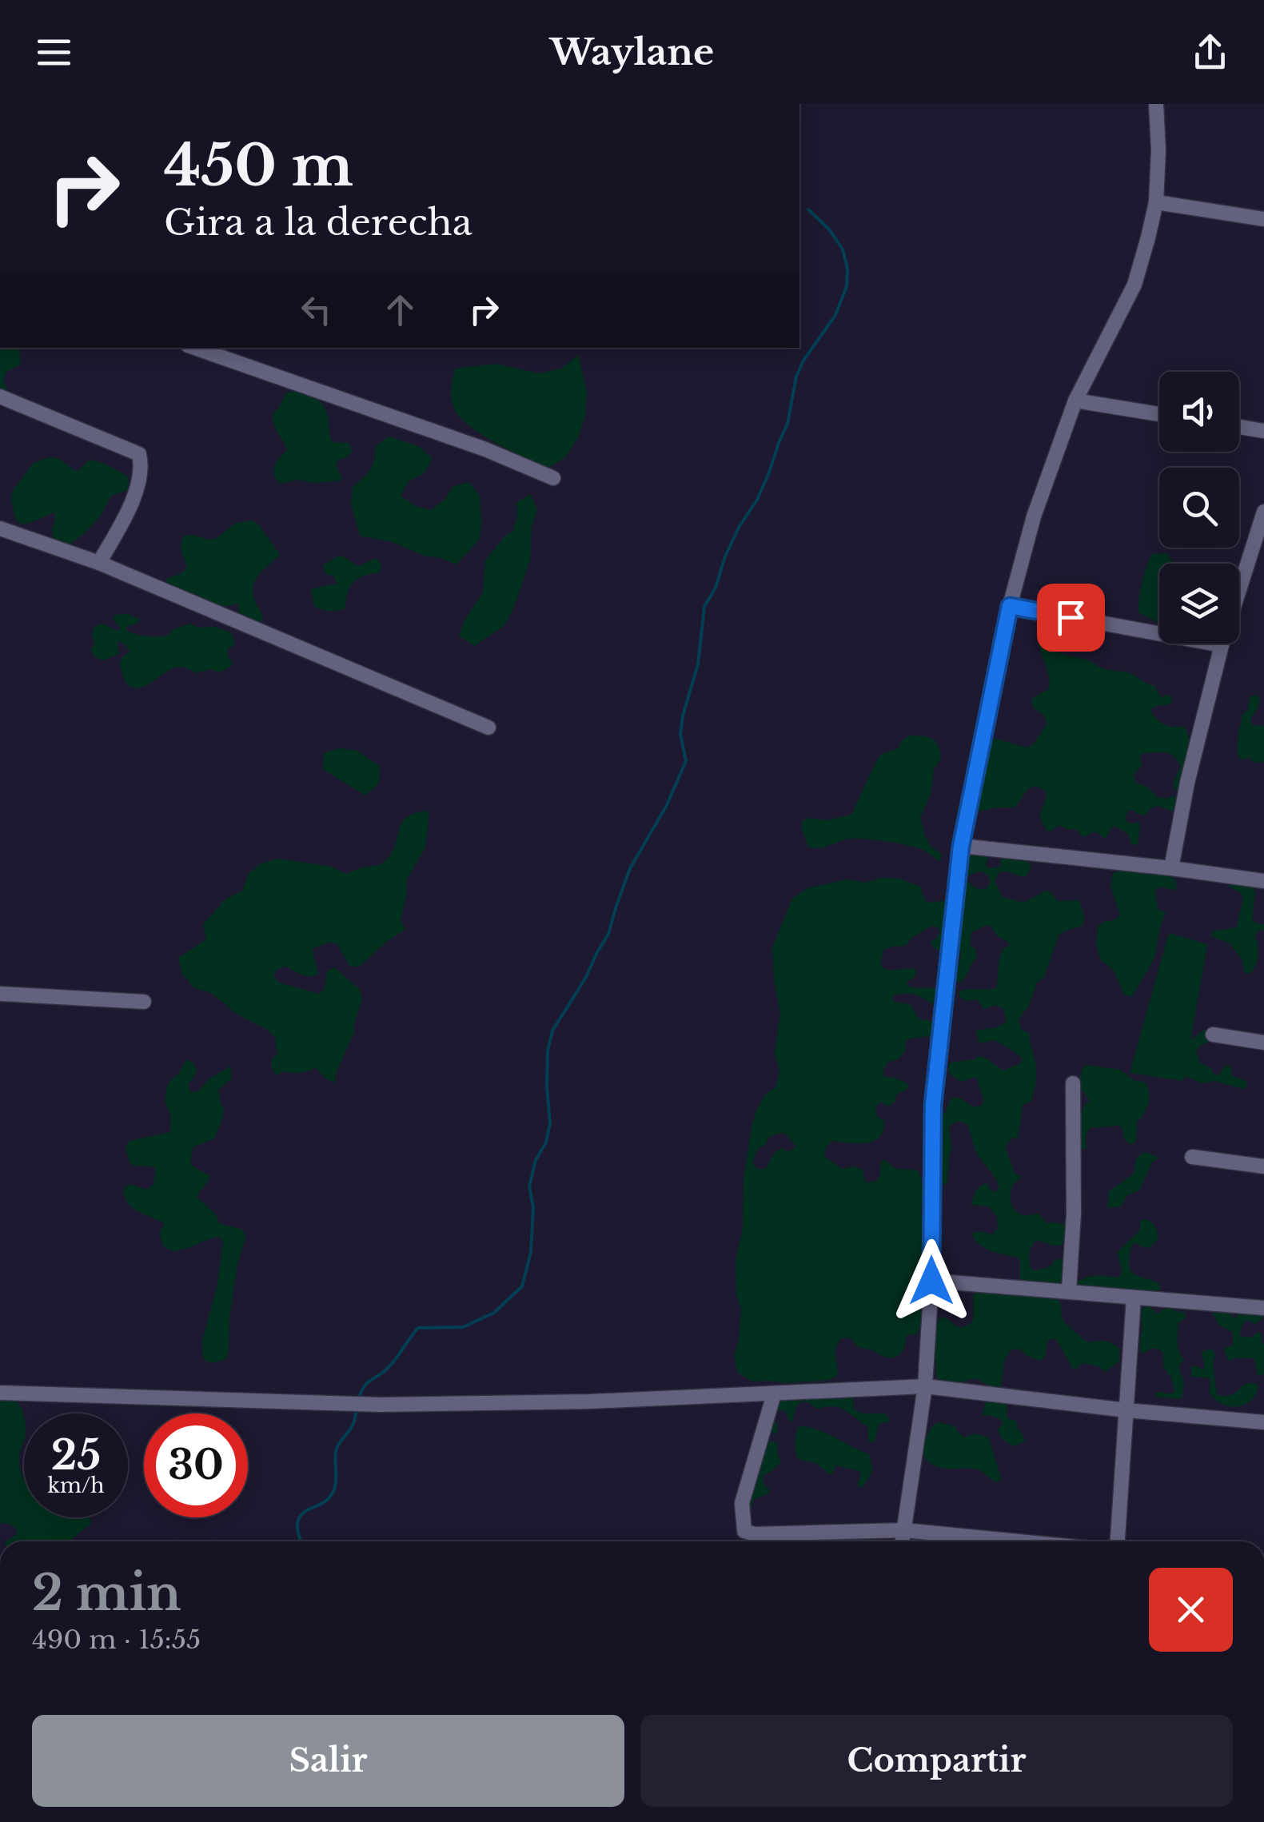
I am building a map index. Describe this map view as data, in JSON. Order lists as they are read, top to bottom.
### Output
{
  "page": {
    "header": "Waylane",
    "turn": ["450 m", "Gira a la derecha"],
    "speed": "25 km/h",
    "limit": "30",
    "heading": ["2 min", "490 m · 15:55"],
    "buttons": ["Salir", "Compartir"]
  }
}
